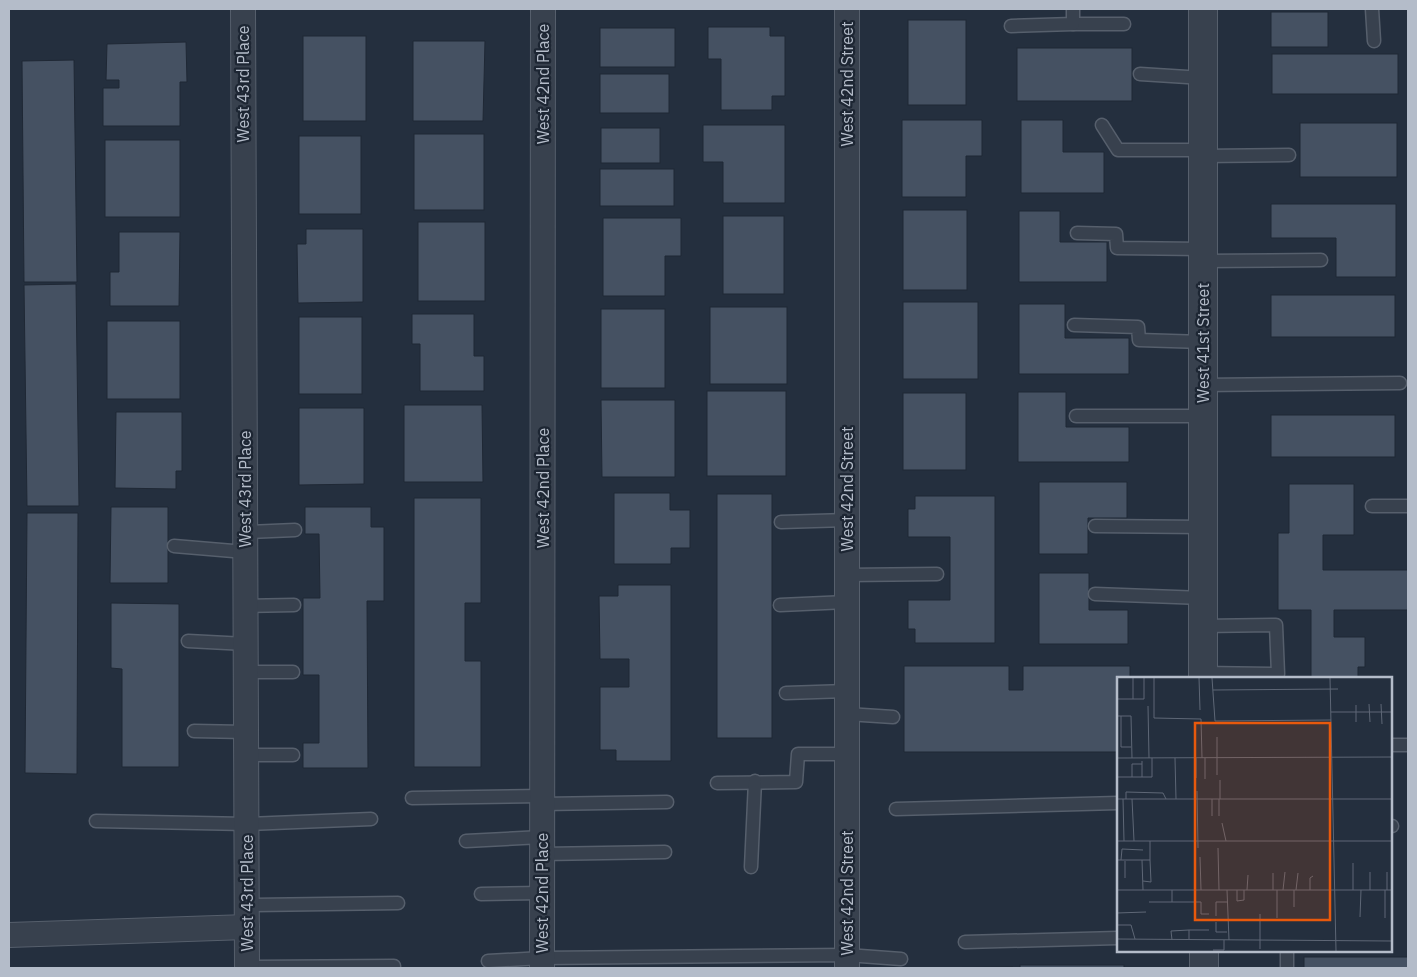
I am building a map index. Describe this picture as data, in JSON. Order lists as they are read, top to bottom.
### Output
{
  "streets": {
    "street": [
      "West 43rd Place",
      "West 42nd Place",
      "West 42nd Street",
      "West 41st Street"
    ]
  }
}
